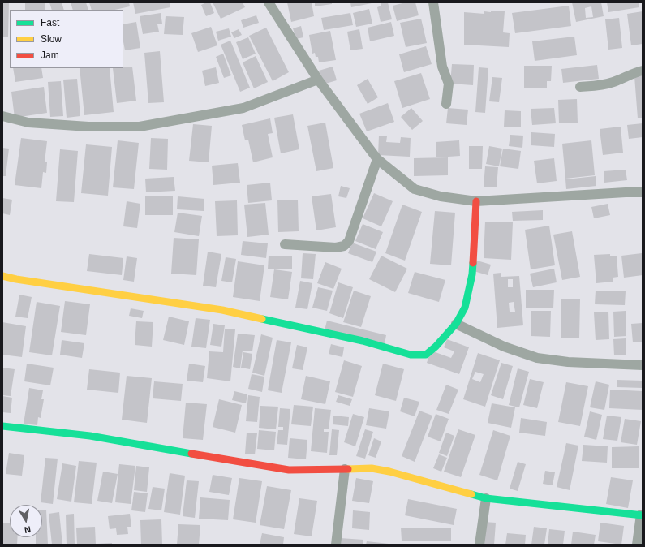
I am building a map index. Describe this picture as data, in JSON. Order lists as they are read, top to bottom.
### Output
{
  "legend": ["Fast", "Slow", "Jam"],
  "north": "bottom"
}
